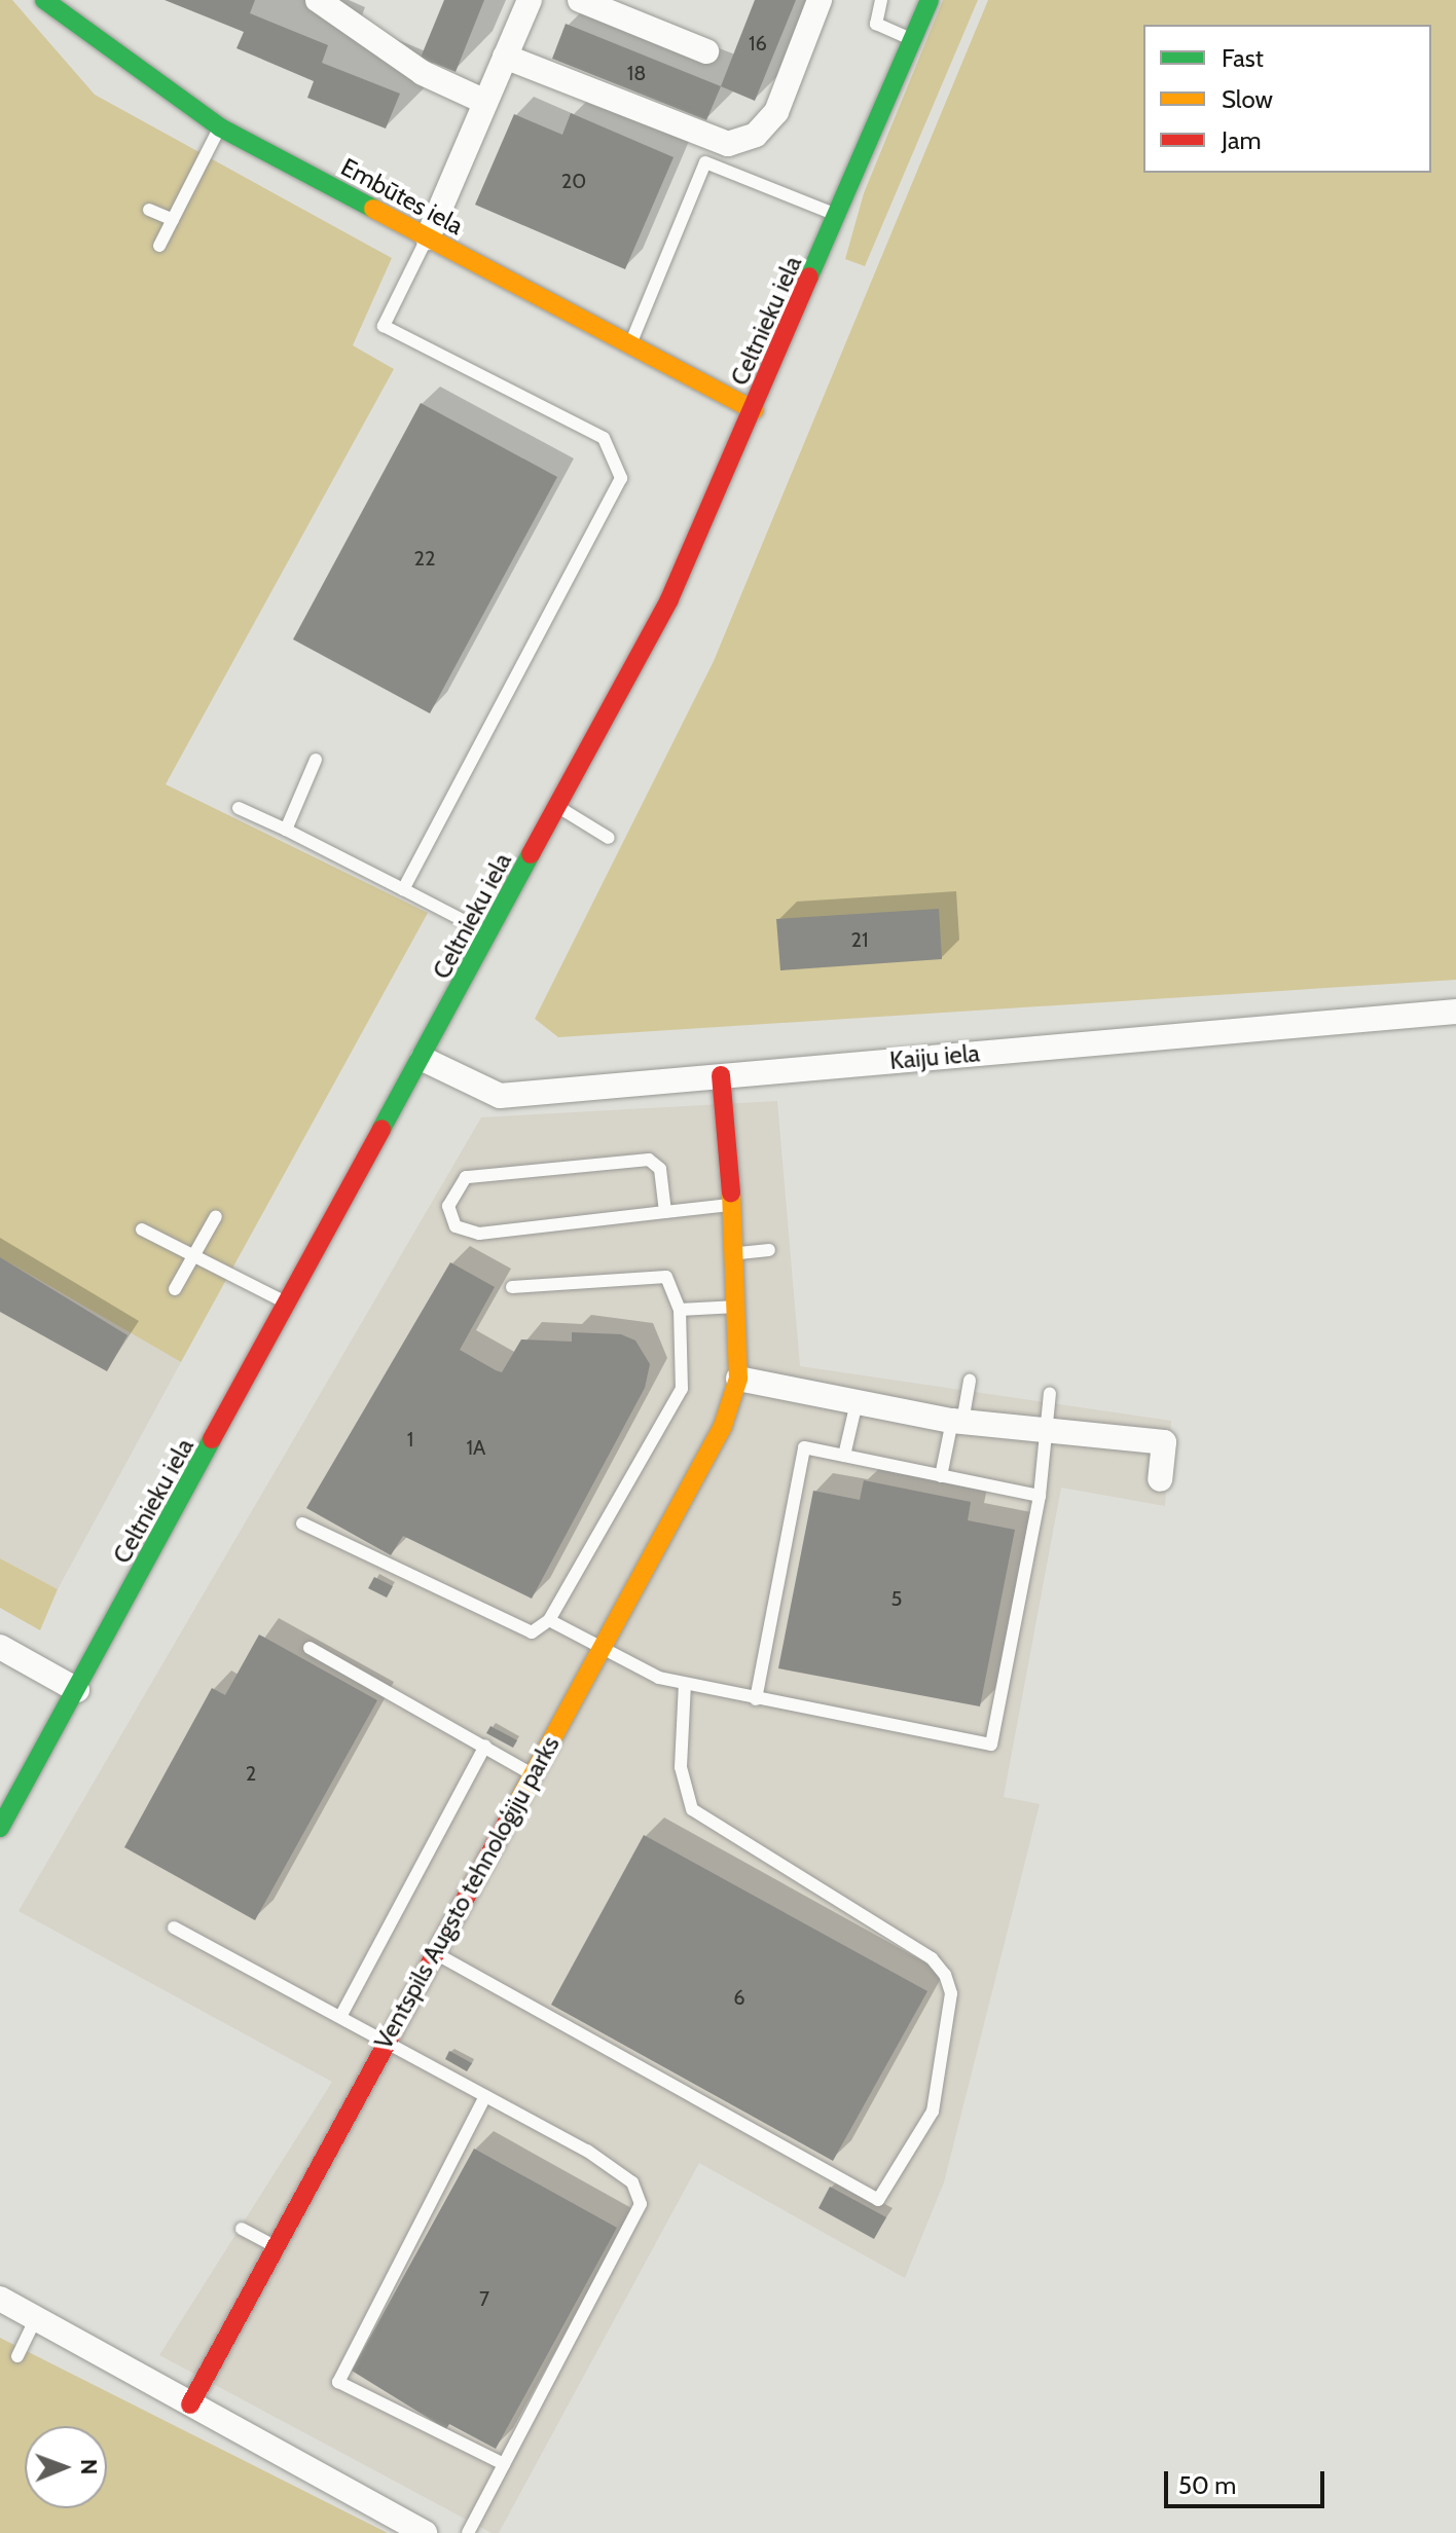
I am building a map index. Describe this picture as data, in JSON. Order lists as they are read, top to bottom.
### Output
{
  "streets": {
    "street": [
      "Embūtes iela",
      "Celtnieku iela",
      "Kaiju iela",
      "Ventspils Augsto tehnoloģiju parks"
    ]
  },
  "crossings": [
    ["Embūtes iela", "Celtnieku iela"],
    ["Celtnieku iela", "Kaiju iela"],
    ["Kaiju iela", "Ventspils Augsto tehnoloģiju parks"]
  ],
  "house_numbers": [
    "16",
    "18",
    "20",
    "22",
    "21",
    "1",
    "1A",
    "5",
    "2",
    "6",
    "7"
  ],
  "legend": ["Fast", "Slow", "Jam"],
  "scale_bar": "50 m",
  "north": "right"
}
